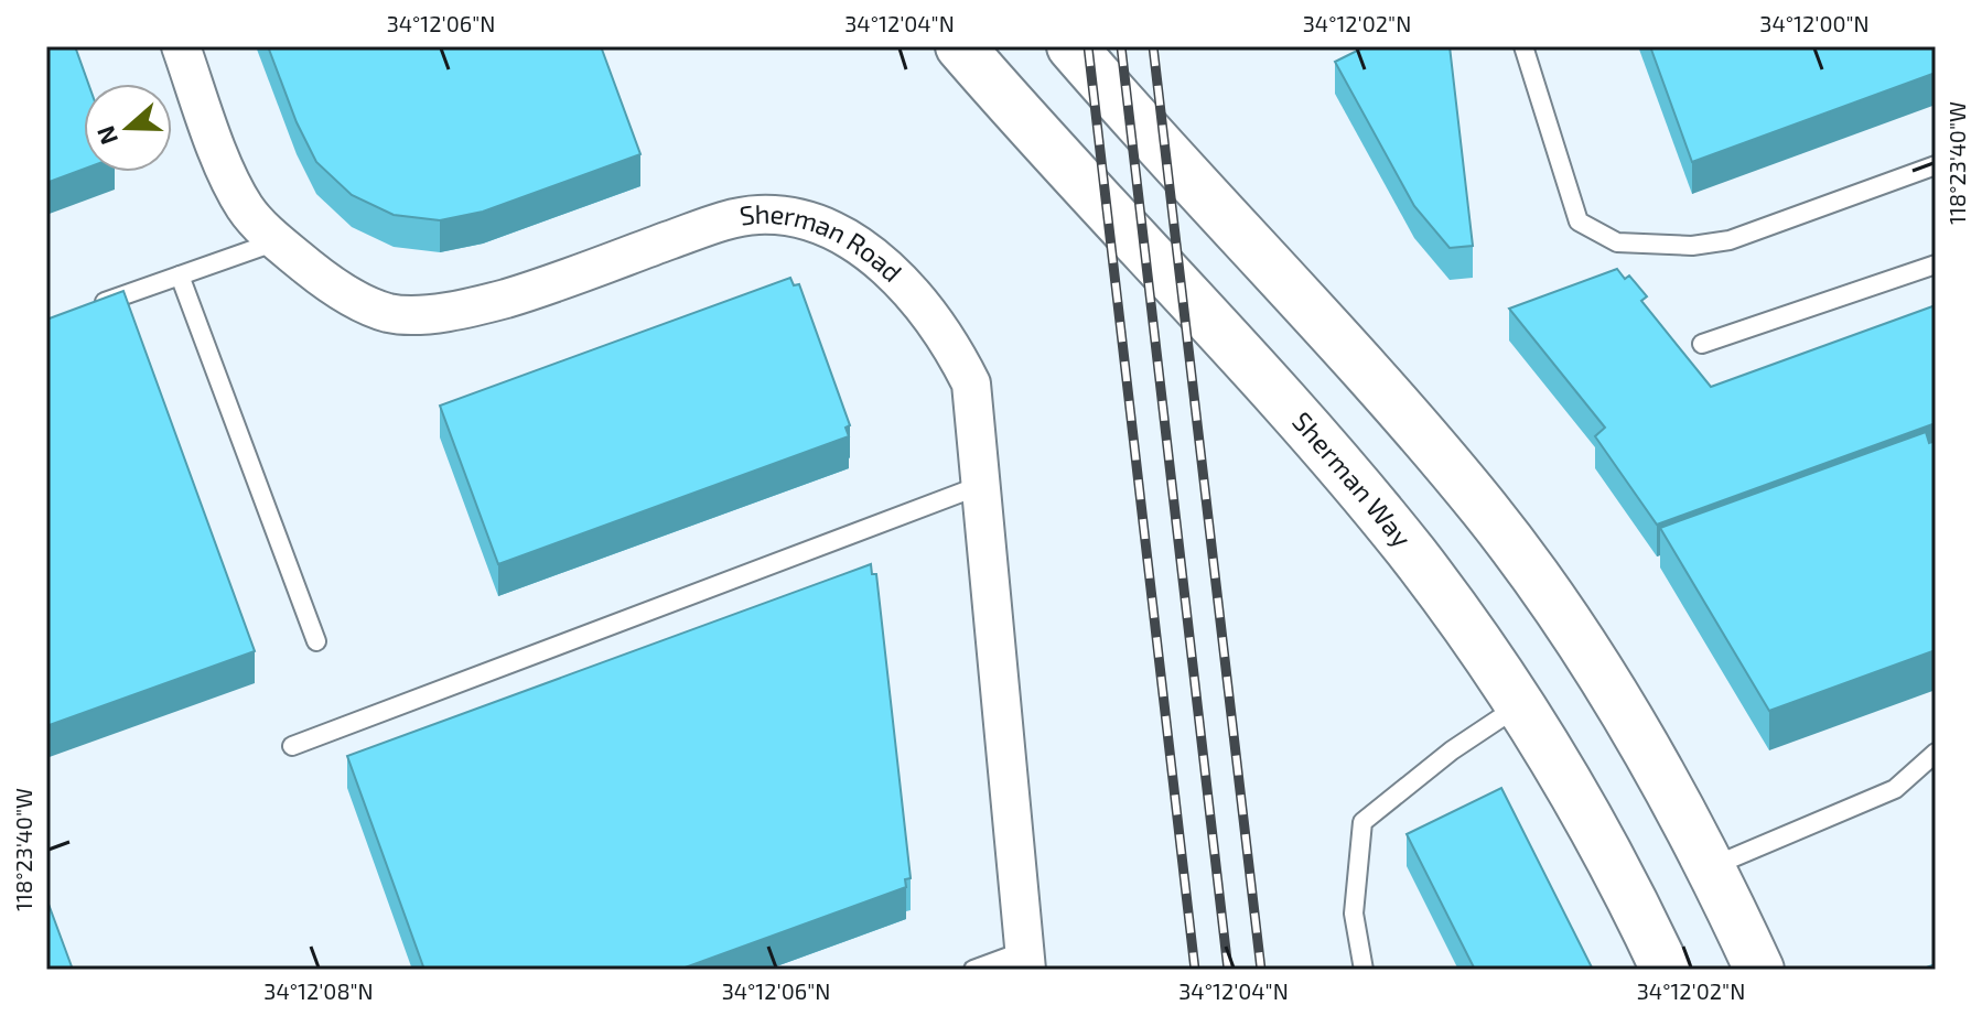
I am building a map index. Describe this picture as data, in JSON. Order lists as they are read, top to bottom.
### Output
{
  "streets": {
    "main road": ["Sherman Way"],
    "street": ["Sherman Road"]
  },
  "north": "left",
  "coordinates": [
    "34°12'06\"N",
    "34°12'04\"N",
    "34°12'02\"N",
    "34°12'00\"N",
    "118°23'40\"W",
    "34°12'08\"N"
  ]
}
